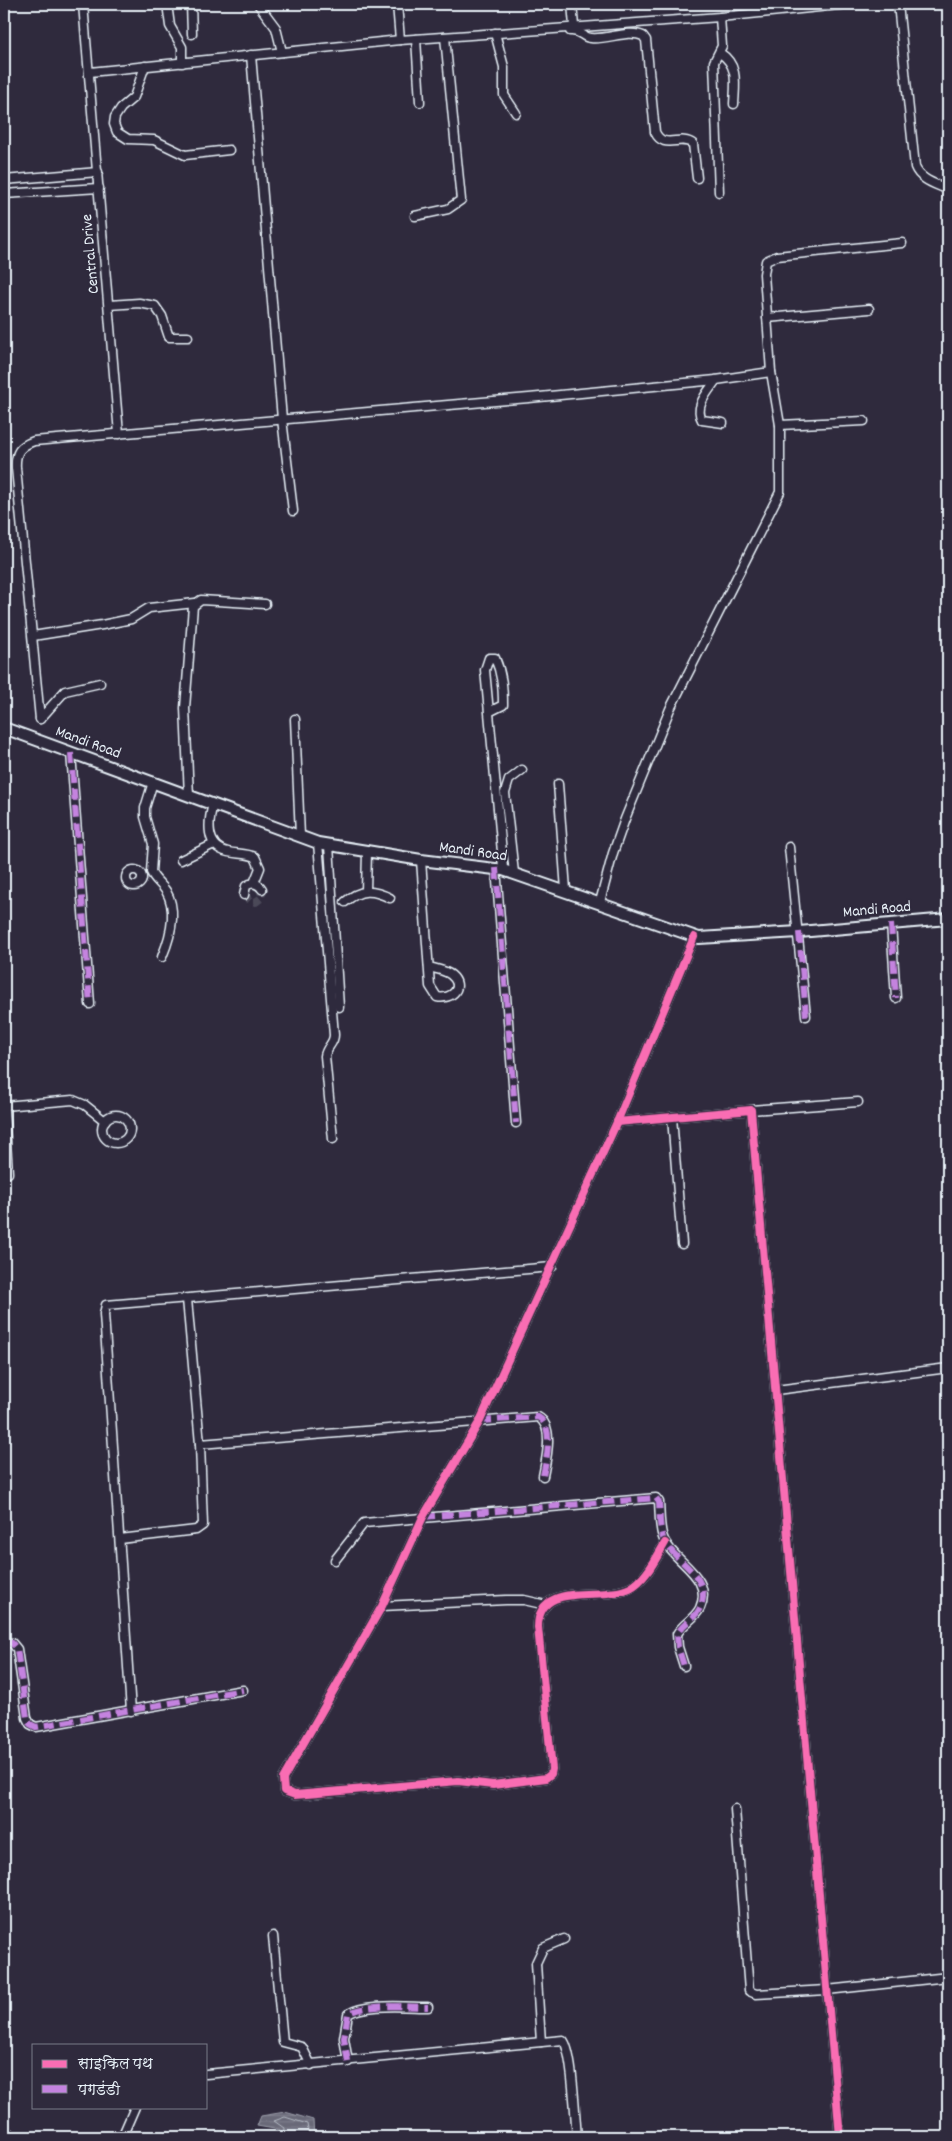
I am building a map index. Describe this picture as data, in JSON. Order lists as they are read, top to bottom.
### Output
{
  "streets": {
    "street": ["Central Drive", "Mandi Road"]
  },
  "legend": ["साइकिल पथ", "पगडंडी"]
}
